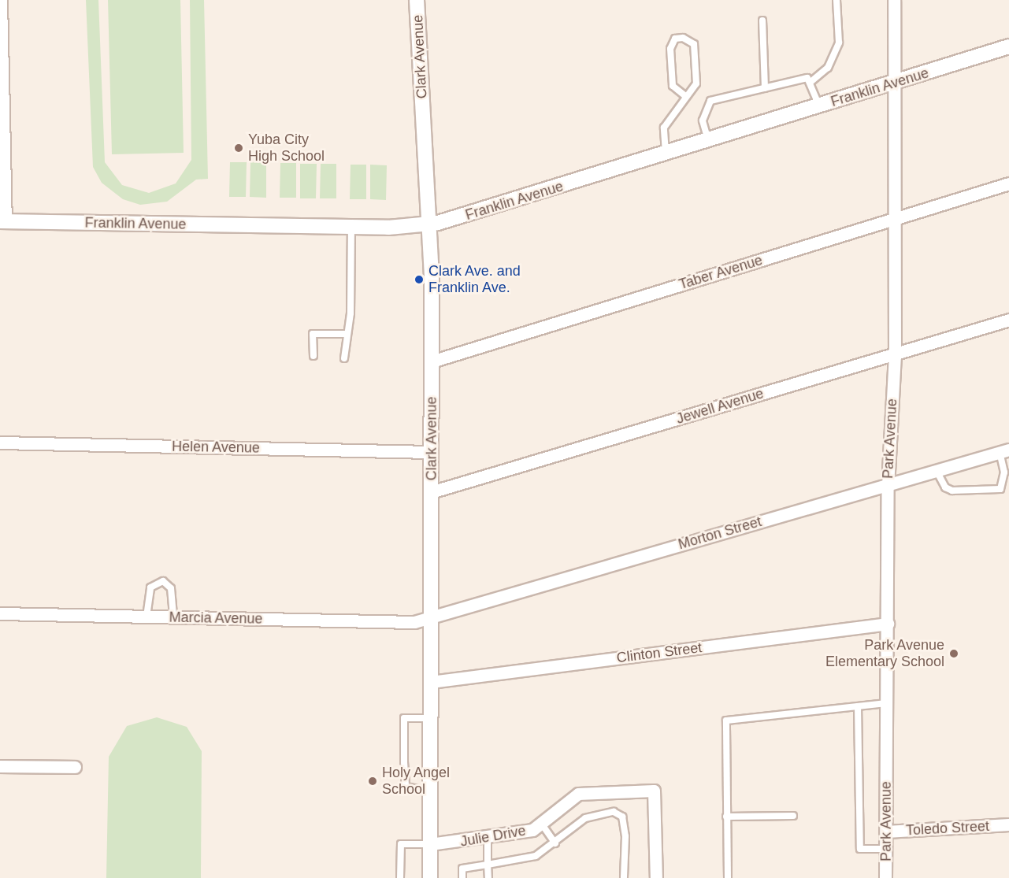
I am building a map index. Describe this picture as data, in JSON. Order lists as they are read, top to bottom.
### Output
{
  "streets": {
    "street": [
      "Clark Avenue",
      "Franklin Avenue",
      "Taber Avenue",
      "Jewell Avenue",
      "Park Avenue",
      "Helen Avenue",
      "Morton Street",
      "Marcia Avenue",
      "Clinton Street",
      "Toledo Street",
      "Julie Drive"
    ]
  },
  "crossings": [
    ["Clark Avenue", "Franklin Avenue"],
    ["Clark Avenue", "Taber Avenue"],
    ["Clark Avenue", "Jewell Avenue"],
    ["Clark Avenue", "Helen Avenue"],
    ["Clark Avenue", "Morton Street"],
    ["Clark Avenue", "Marcia Avenue"],
    ["Clark Avenue", "Clinton Street"],
    ["Clark Avenue", "Julie Drive"],
    ["Franklin Avenue", "Park Avenue"],
    ["Taber Avenue", "Park Avenue"],
    ["Jewell Avenue", "Park Avenue"],
    ["Park Avenue", "Morton Street"],
    ["Park Avenue", "Clinton Street"],
    ["Park Avenue", "Toledo Street"],
    ["Morton Street", "Marcia Avenue"]
  ],
  "places": [
    "Yuba City High School",
    "Clark Ave. and Franklin Ave.",
    "Park Avenue Elementary School",
    "Holy Angel School"
  ]
}
